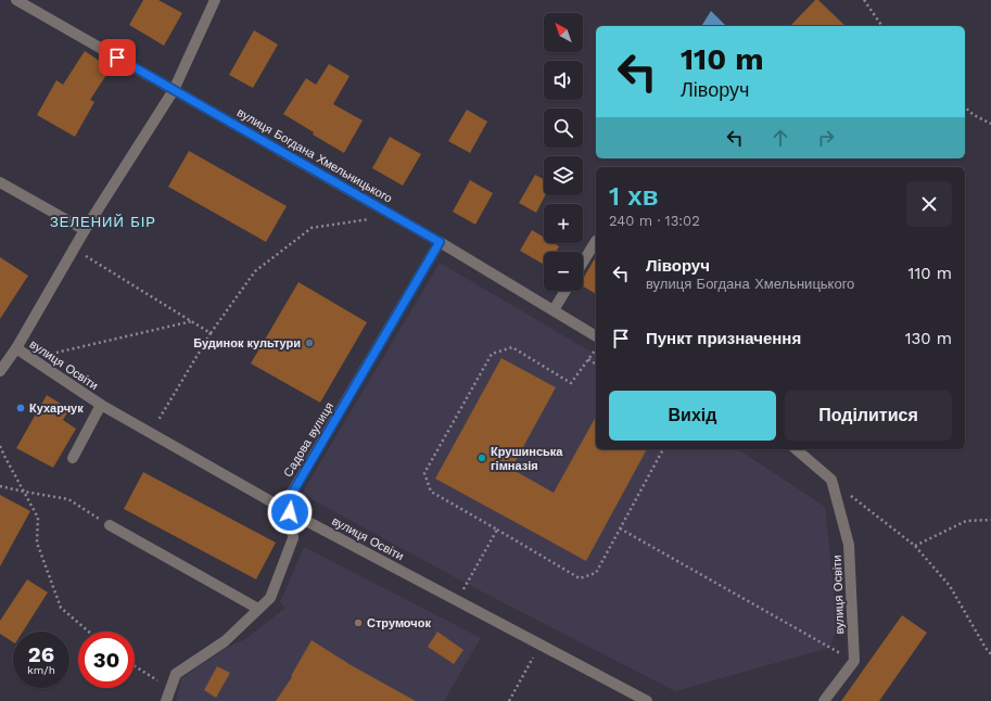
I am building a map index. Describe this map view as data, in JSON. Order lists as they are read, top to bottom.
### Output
{
  "streets": {
    "street": ["вулиця Богдана Хмельницького", "вулиця Освіти", "Садова вулиця"]
  },
  "crossings": [
    ["вулиця Богдана Хмельницького", "Садова вулиця"],
    ["вулиця Освіти", "Садова вулиця"]
  ],
  "districts": ["ЗЕЛЕНИЙ БІР"],
  "places": [
    "Будинок культури",
    "Кухарчук",
    "Крушинська гімназія",
    "Струмочок"
  ],
  "north": "top left",
  "page": {
    "map_buttons": ["+", "−"],
    "turn": ["110 m", "Ліворуч"],
    "heading": ["1 хв", "240 m · 13:02"],
    "list": [
      {
        "name": "Ліворуч",
        "note": "вулиця Богдана Хмельницького",
        "value": "110 m"
      },
      {
        "name": "Пункт призначення",
        "value": "130 m"
      }
    ],
    "buttons": ["Вихід", "Поділитися"],
    "speed": "26 km/h",
    "limit": "30"
  }
}
